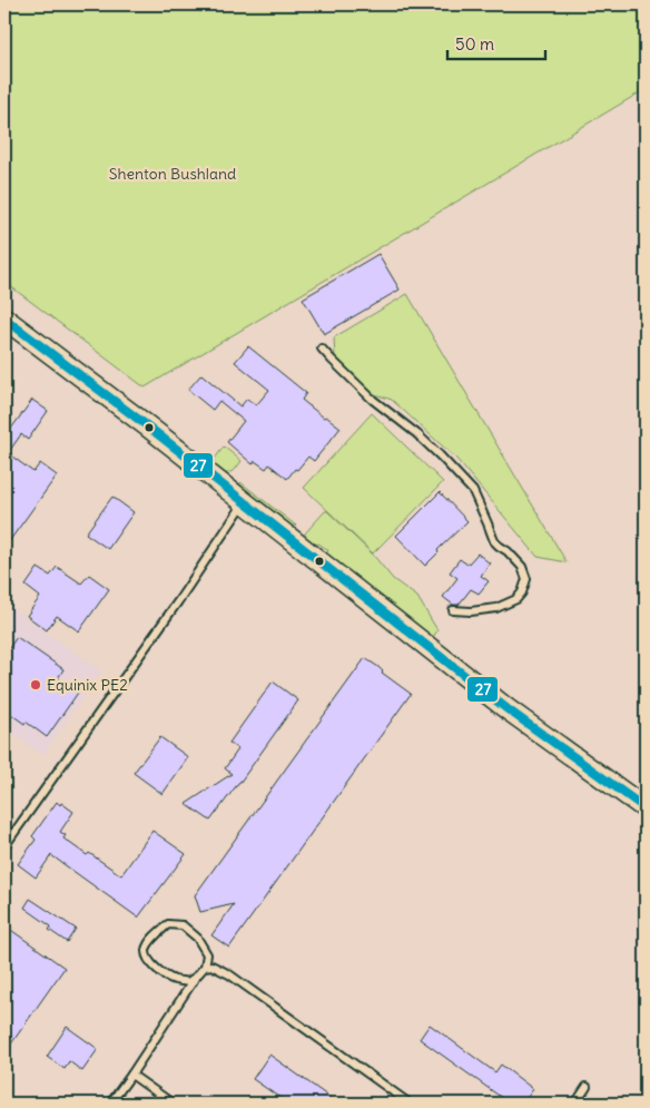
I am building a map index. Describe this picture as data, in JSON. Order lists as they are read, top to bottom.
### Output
{
  "parks": ["Shenton Bushland"],
  "places": ["Equinix PE2"],
  "lines": ["transit line 27"],
  "scale_bar": "50 m"
}
